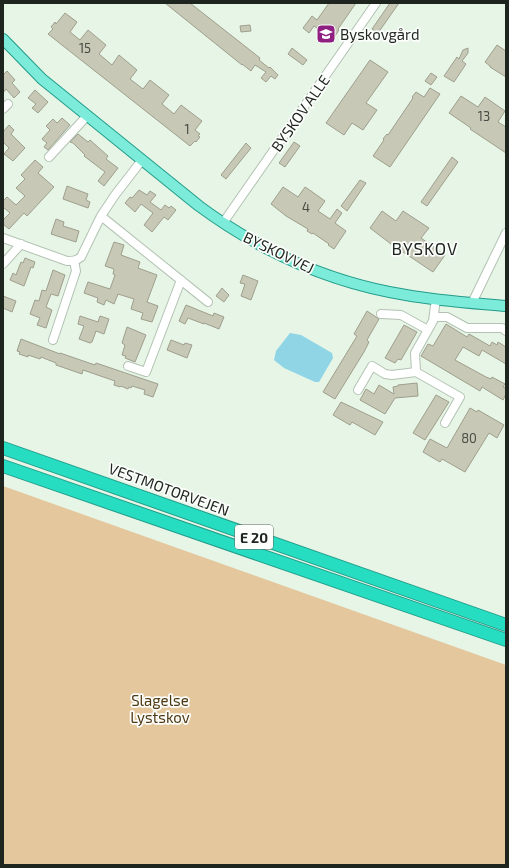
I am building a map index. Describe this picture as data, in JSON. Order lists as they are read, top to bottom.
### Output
{
  "streets": {
    "highway": ["VESTMOTORVEJEN", "E 20"],
    "main road": ["BYSKOVVEJ"],
    "street": ["BYSKOV ALLE"]
  },
  "crossings": [
    ["BYSKOV ALLE", "BYSKOVVEJ"]
  ],
  "districts": ["BYSKOV"],
  "parks": ["Slagelse Lystskov"],
  "places": {
    "school or university": ["Byskovgård"]
  },
  "house_numbers": [
    "15",
    "13",
    "1",
    "4",
    "80"
  ]
}
